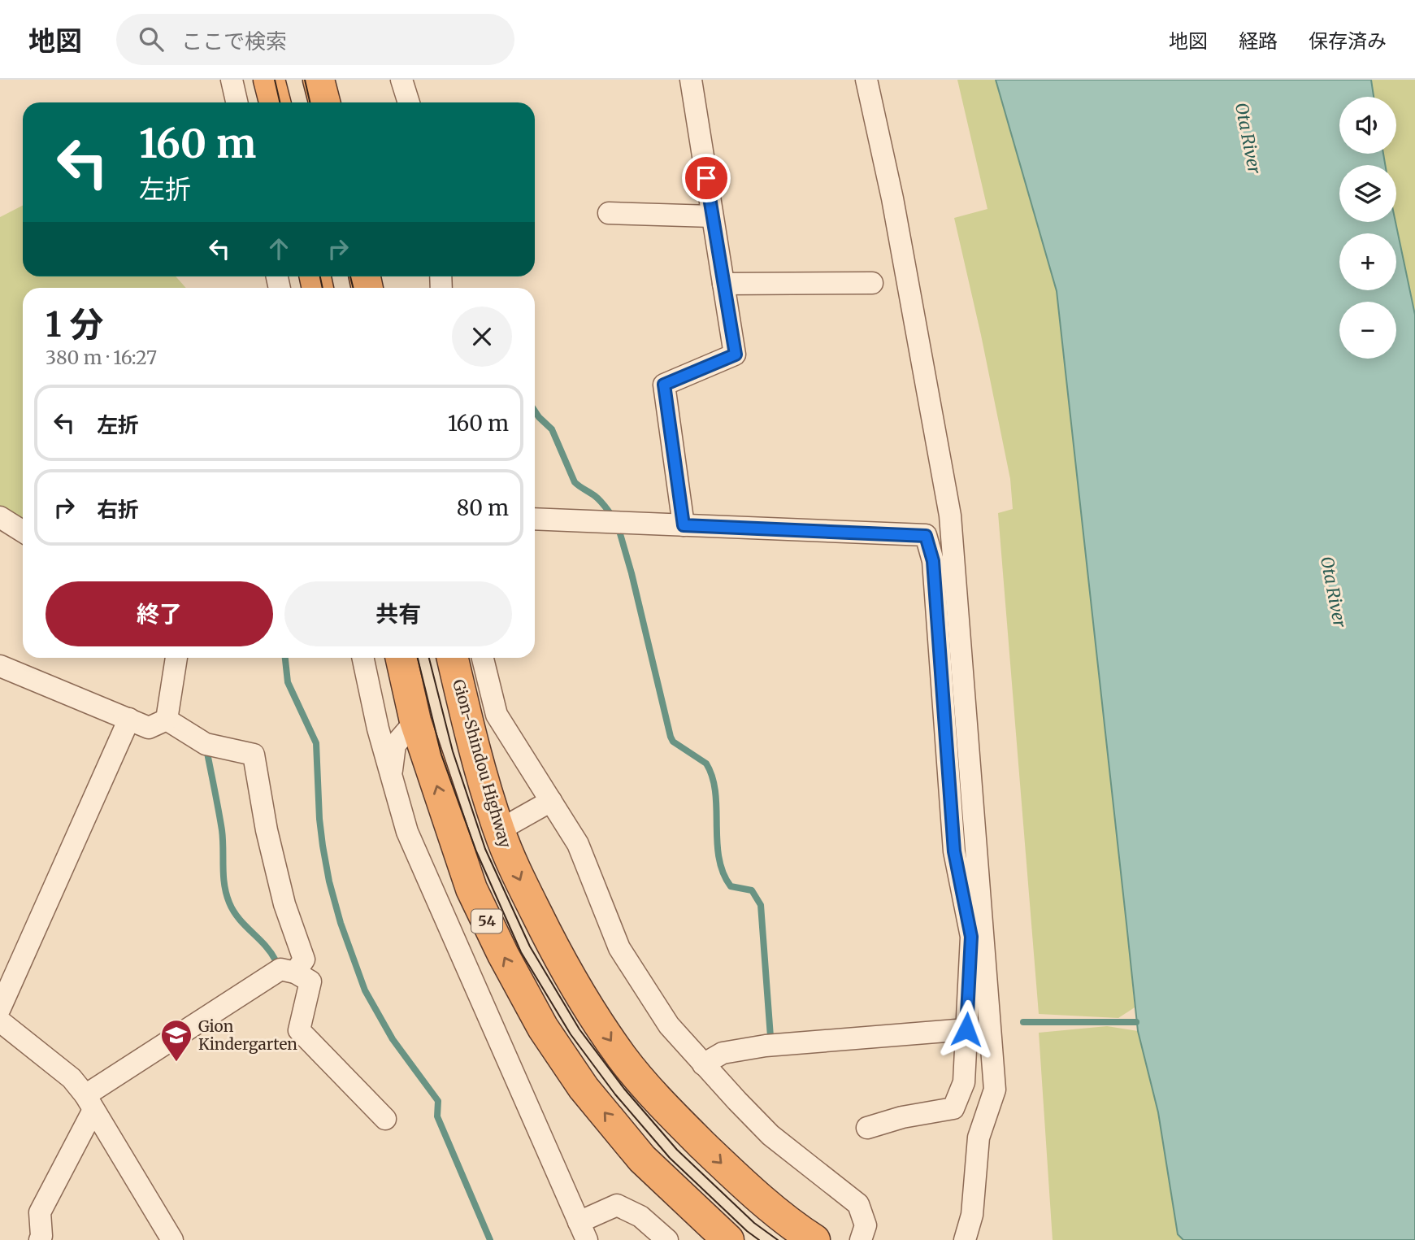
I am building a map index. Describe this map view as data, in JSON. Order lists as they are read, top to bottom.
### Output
{
  "streets": {
    "highway": ["Gion-Shindou Highway", "54"]
  },
  "water": ["Ota River"],
  "places": {
    "school or university": ["Gion Kindergarten"]
  },
  "page": {
    "header": "地図",
    "search": "ここで検索",
    "nav": ["地図", "経路", "保存済み"],
    "map_buttons": ["+", "−"],
    "turn": ["160 m", "左折"],
    "heading": ["1 分", "380 m · 16:27"],
    "list": [
      {
        "name": "左折",
        "value": "160 m"
      },
      {
        "name": "右折",
        "value": "80 m"
      }
    ],
    "buttons": ["終了", "共有"]
  }
}
